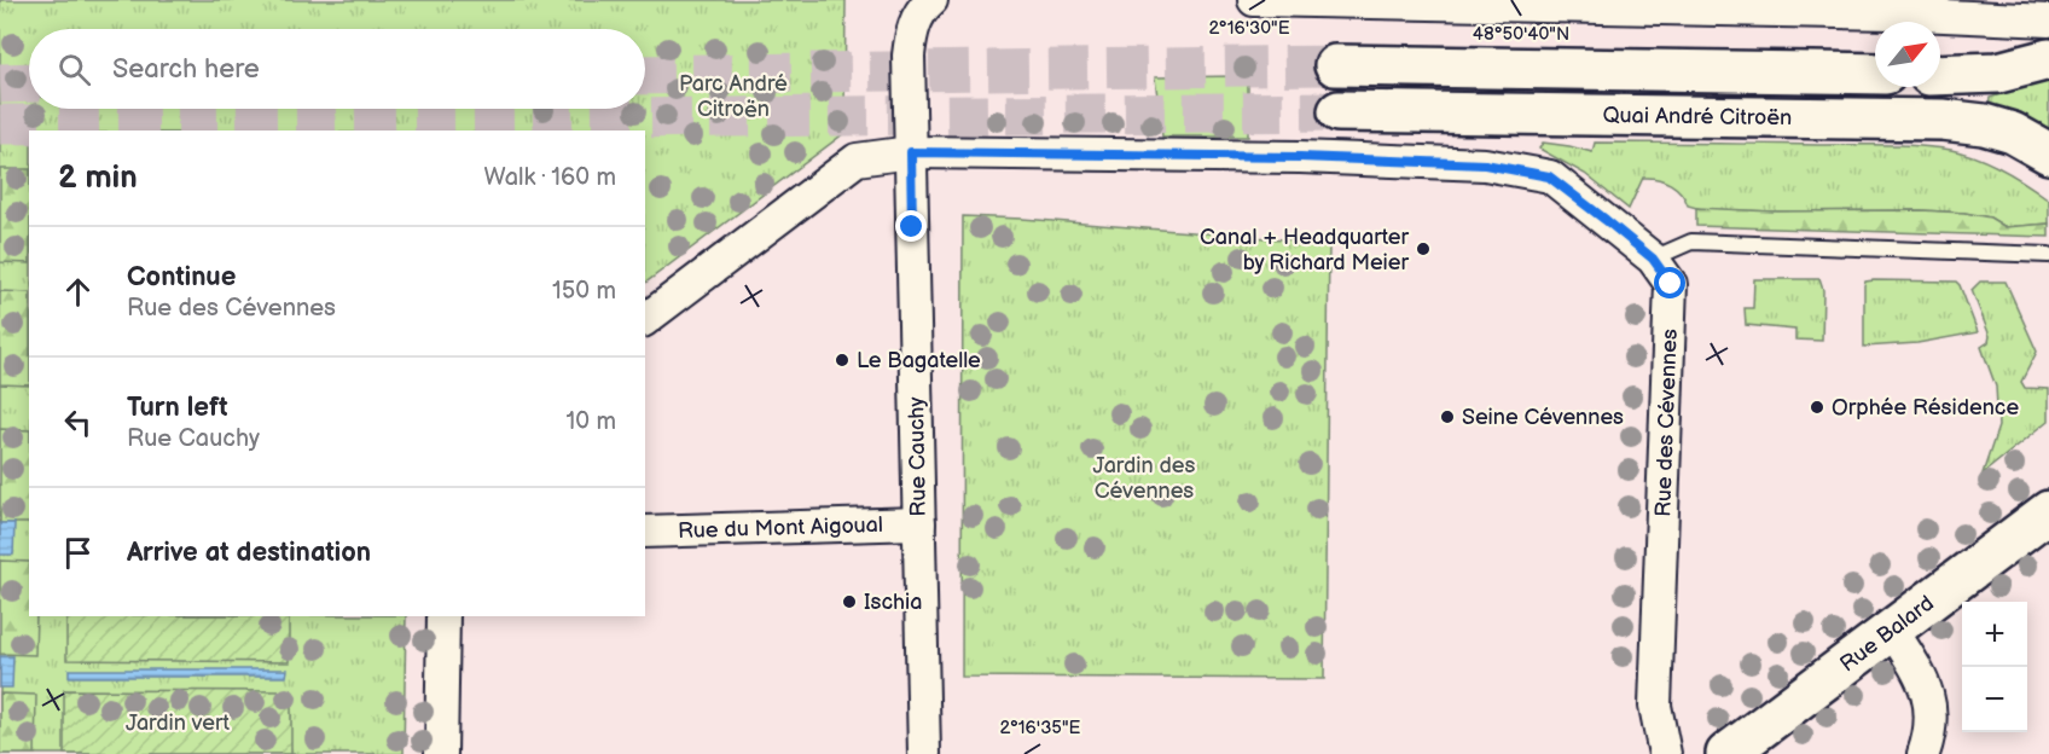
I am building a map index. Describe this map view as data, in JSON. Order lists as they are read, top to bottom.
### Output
{
  "streets": {
    "main road": ["Quai André Citroën", "Rue Balard"],
    "street": ["Rue des Cévennes", "Rue Cauchy", "Rue du Mont Aigoual"]
  },
  "crossings": [
    ["Rue des Cévennes", "Rue Cauchy"],
    ["Rue Cauchy", "Rue du Mont Aigoual"]
  ],
  "parks": ["Parc André Citroën", "Jardin des Cévennes", "Jardin vert"],
  "places": [
    "Canal + Headquarter by Richard Meier",
    "Le Bagatelle",
    "Orphée Résidence",
    "Seine Cévennes",
    "Ischia"
  ],
  "north": "top right",
  "page": {
    "search": "Search here",
    "heading": ["2 min", "Walk · 160 m"],
    "list": [
      ["Continue", "Rue des Cévennes", "150 m"],
      ["Turn left", "Rue Cauchy", "10 m"],
      "Arrive at destination"
    ],
    "map_buttons": ["+", "−"]
  },
  "coordinates": ["2°16'30\"E", "48°50'40\"N", "2°16'35\"E"]
}
